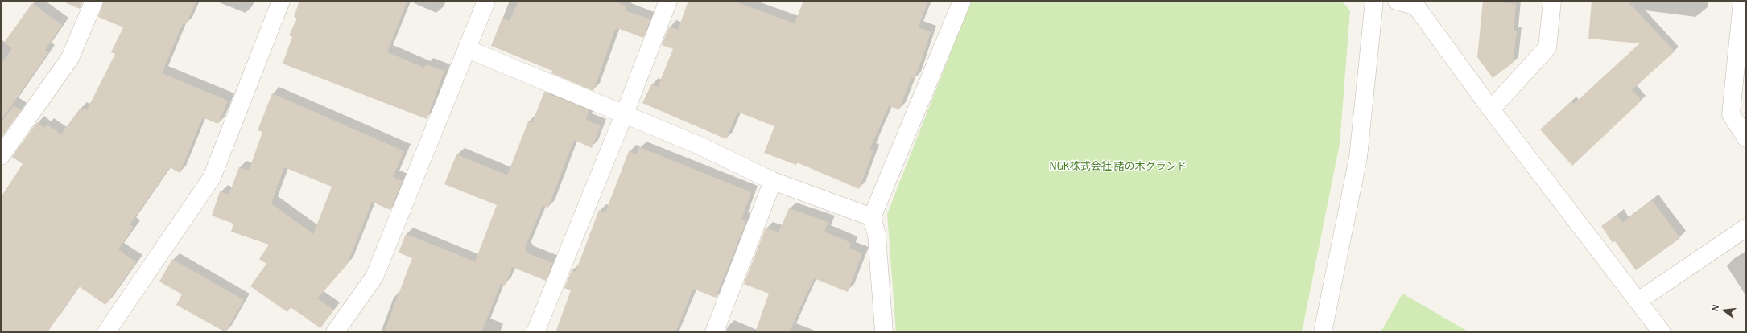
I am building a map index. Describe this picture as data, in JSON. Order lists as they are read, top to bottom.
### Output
{
  "parks": ["NGK株式会社 諸の木グランド"],
  "north": "left"
}
